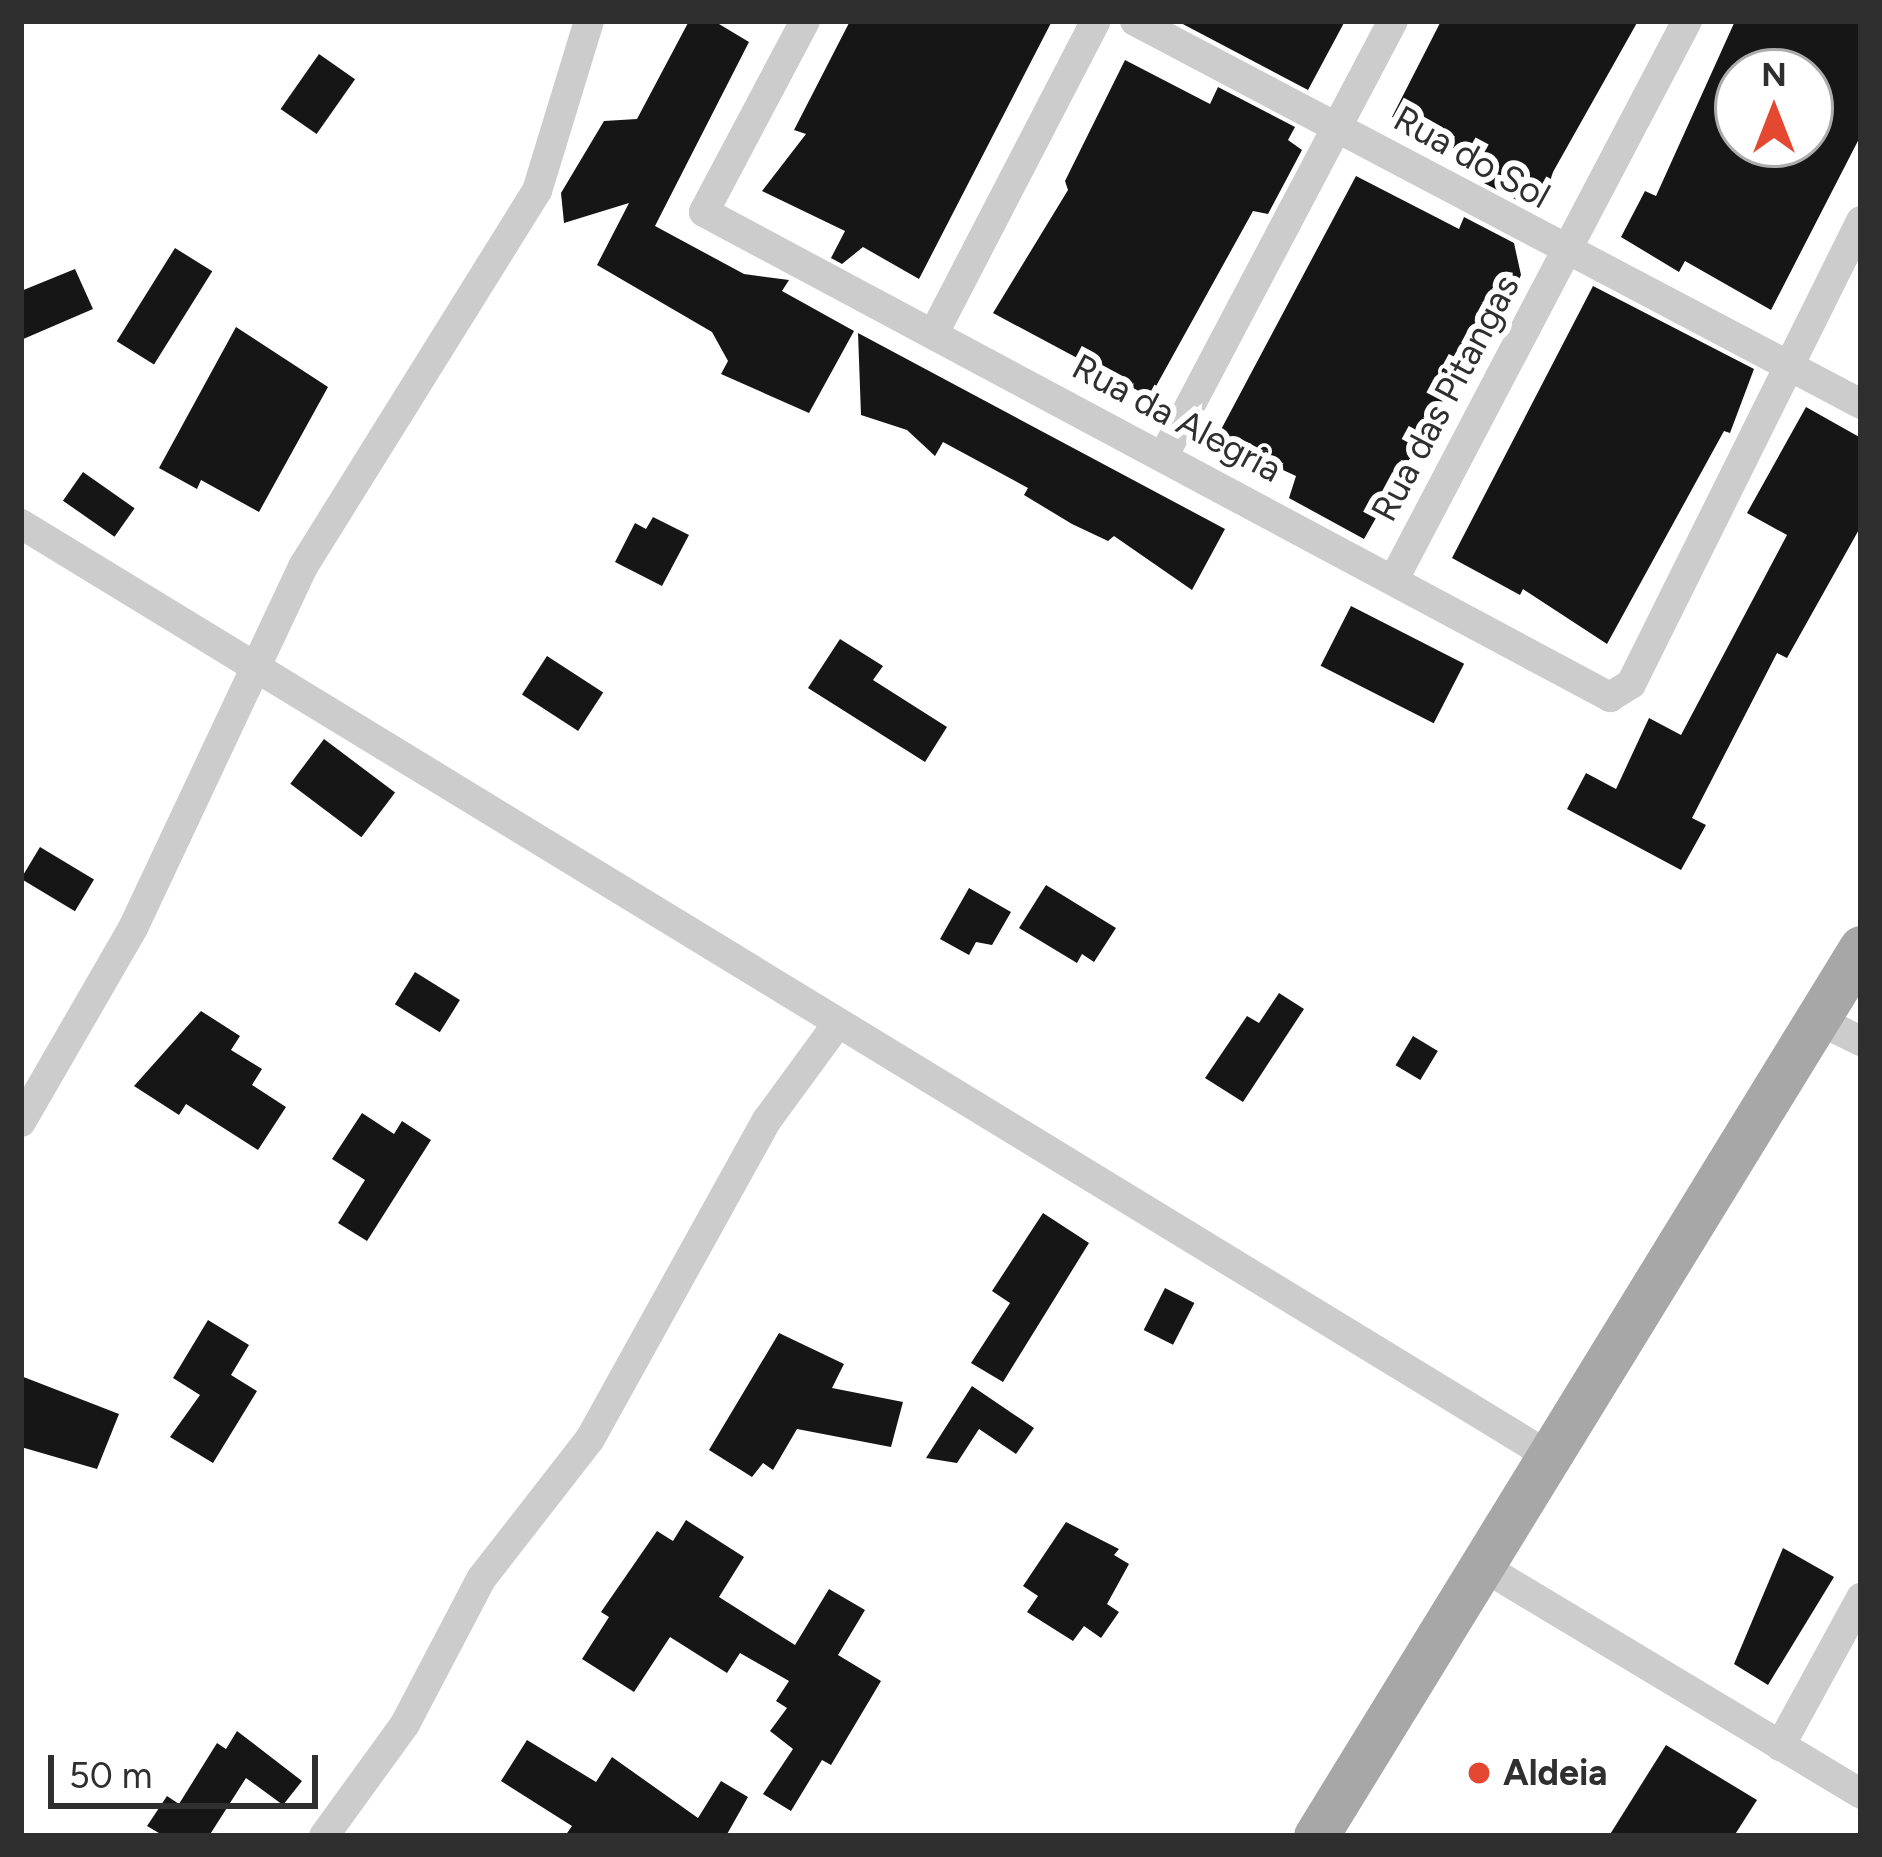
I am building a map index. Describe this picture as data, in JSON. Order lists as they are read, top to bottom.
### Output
{
  "streets": {
    "street": ["Rua do Sol", "Rua das Pitangas", "Rua da Alegria"]
  },
  "crossings": [
    ["Rua do Sol", "Rua das Pitangas"],
    ["Rua do Sol", "Rua da Alegria"],
    ["Rua das Pitangas", "Rua da Alegria"]
  ],
  "places": ["Aldeia"],
  "scale_bar": "50 m",
  "north": "top"
}
